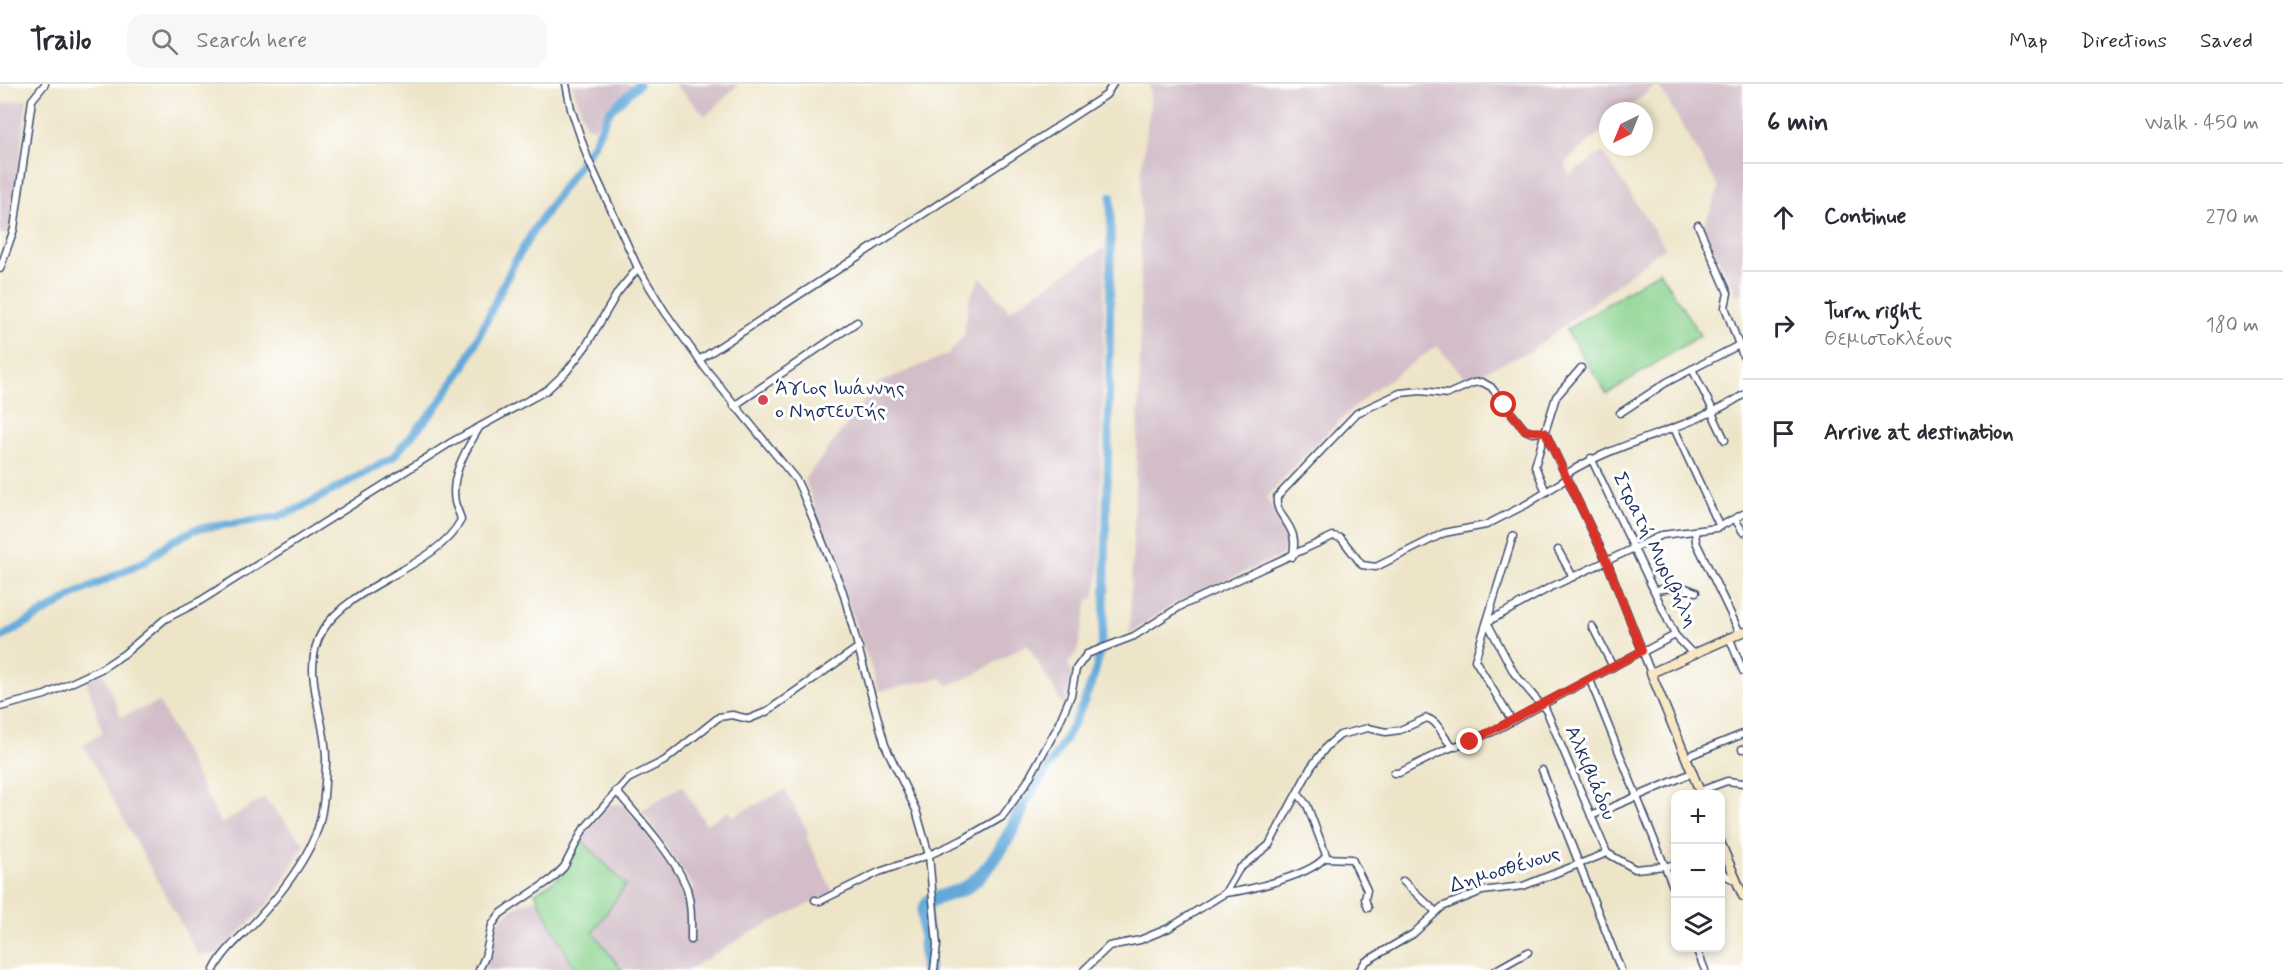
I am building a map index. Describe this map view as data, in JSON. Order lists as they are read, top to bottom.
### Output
{
  "streets": {
    "street": ["Στρατή Μυριβήλη", "Αλκιβιάδου", "Δημοσθένους"]
  },
  "crossings": [
    ["Αλκιβιάδου", "Δημοσθένους"]
  ],
  "places": ["Άγιος Ιωάννης ο Νηστευτής"],
  "north": "bottom left",
  "page": {
    "header": "Trailo",
    "search": "Search here",
    "nav": ["Map", "Directions", "Saved"],
    "heading": ["6 min", "Walk · 450 m"],
    "list": [
      ["Continue", "270 m"],
      ["Turn right", "Θεμιστοκλέους", "180 m"],
      "Arrive at destination"
    ],
    "map_buttons": ["+", "−"]
  }
}
